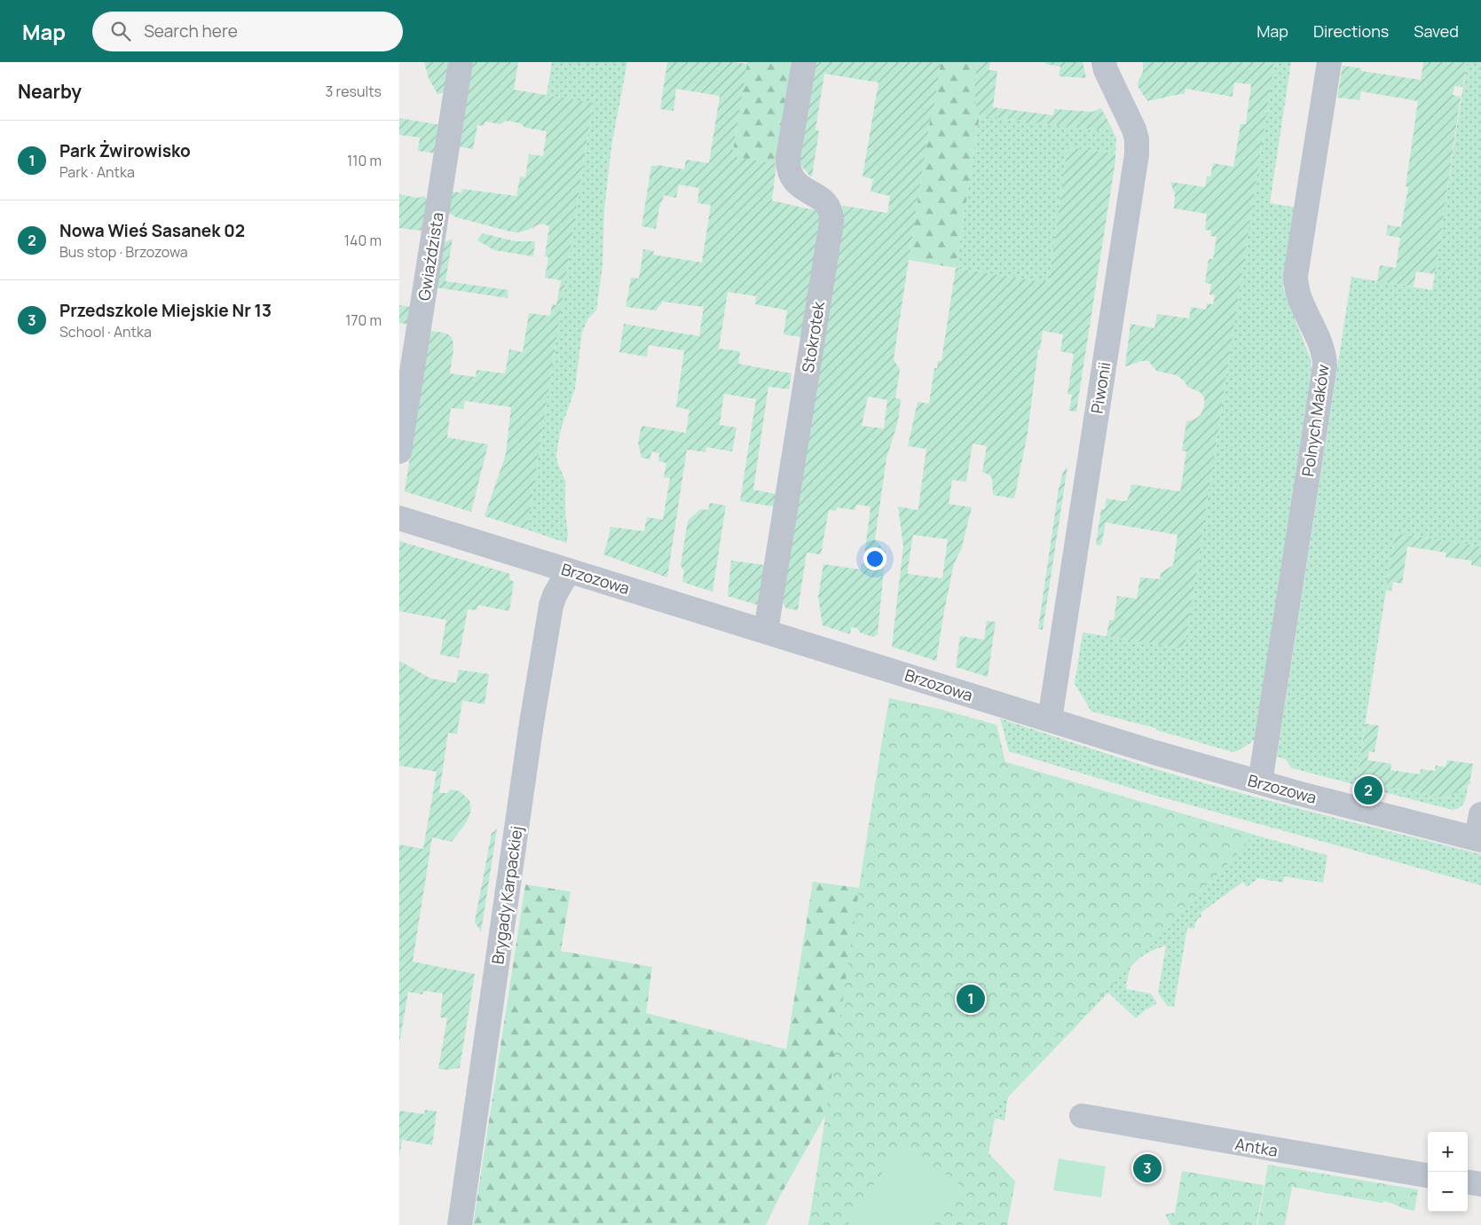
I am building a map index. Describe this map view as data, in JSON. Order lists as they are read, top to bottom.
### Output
{
  "streets": {
    "street": [
      "Gwiaździsta",
      "Stokrotek",
      "Piwonii",
      "Polnych Maków",
      "Brzozowa",
      "Brygady Karpackiej",
      "Antka"
    ]
  },
  "crossings": [
    ["Stokrotek", "Brzozowa"],
    ["Piwonii", "Brzozowa"],
    ["Polnych Maków", "Brzozowa"],
    ["Brzozowa", "Brygady Karpackiej"]
  ],
  "page": {
    "header": "Map",
    "search": "Search here",
    "nav": ["Map", "Directions", "Saved"],
    "heading": ["Nearby", "3 results"],
    "list": [
      {
        "mark": "1",
        "name": "Park Żwirowisko",
        "note": "Park · Antka",
        "value": "110 m"
      },
      {
        "mark": "2",
        "name": "Nowa Wieś Sasanek 02",
        "note": "Bus stop · Brzozowa",
        "value": "140 m"
      },
      {
        "mark": "3",
        "name": "Przedszkole Miejskie Nr 13",
        "note": "School · Antka",
        "value": "170 m"
      }
    ],
    "pins": ["2", "1", "3"],
    "map_buttons": ["+", "−"]
  }
}
